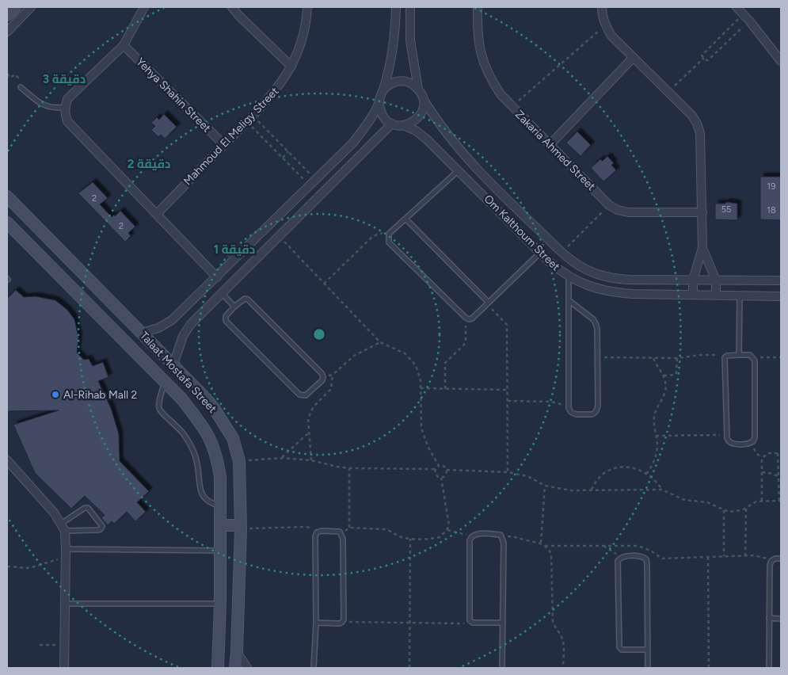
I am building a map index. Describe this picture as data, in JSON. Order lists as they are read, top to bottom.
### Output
{
  "streets": {
    "street": [
      "Yehya Shahin Street",
      "Mahmoud El Meligy Street",
      "Zakaria Ahmed Street",
      "Om Kalthoum Street",
      "Talaat Mostafa Street"
    ]
  },
  "crossings": [
    ["Yehya Shahin Street", "Mahmoud El Meligy Street"]
  ],
  "places": ["Al-Rihab Mall 2"],
  "house_numbers": [
    "19",
    "2",
    "55",
    "18",
    "2"
  ],
  "rings": ["3 دقيقة", "2 دقيقة", "1 دقيقة"]
}
